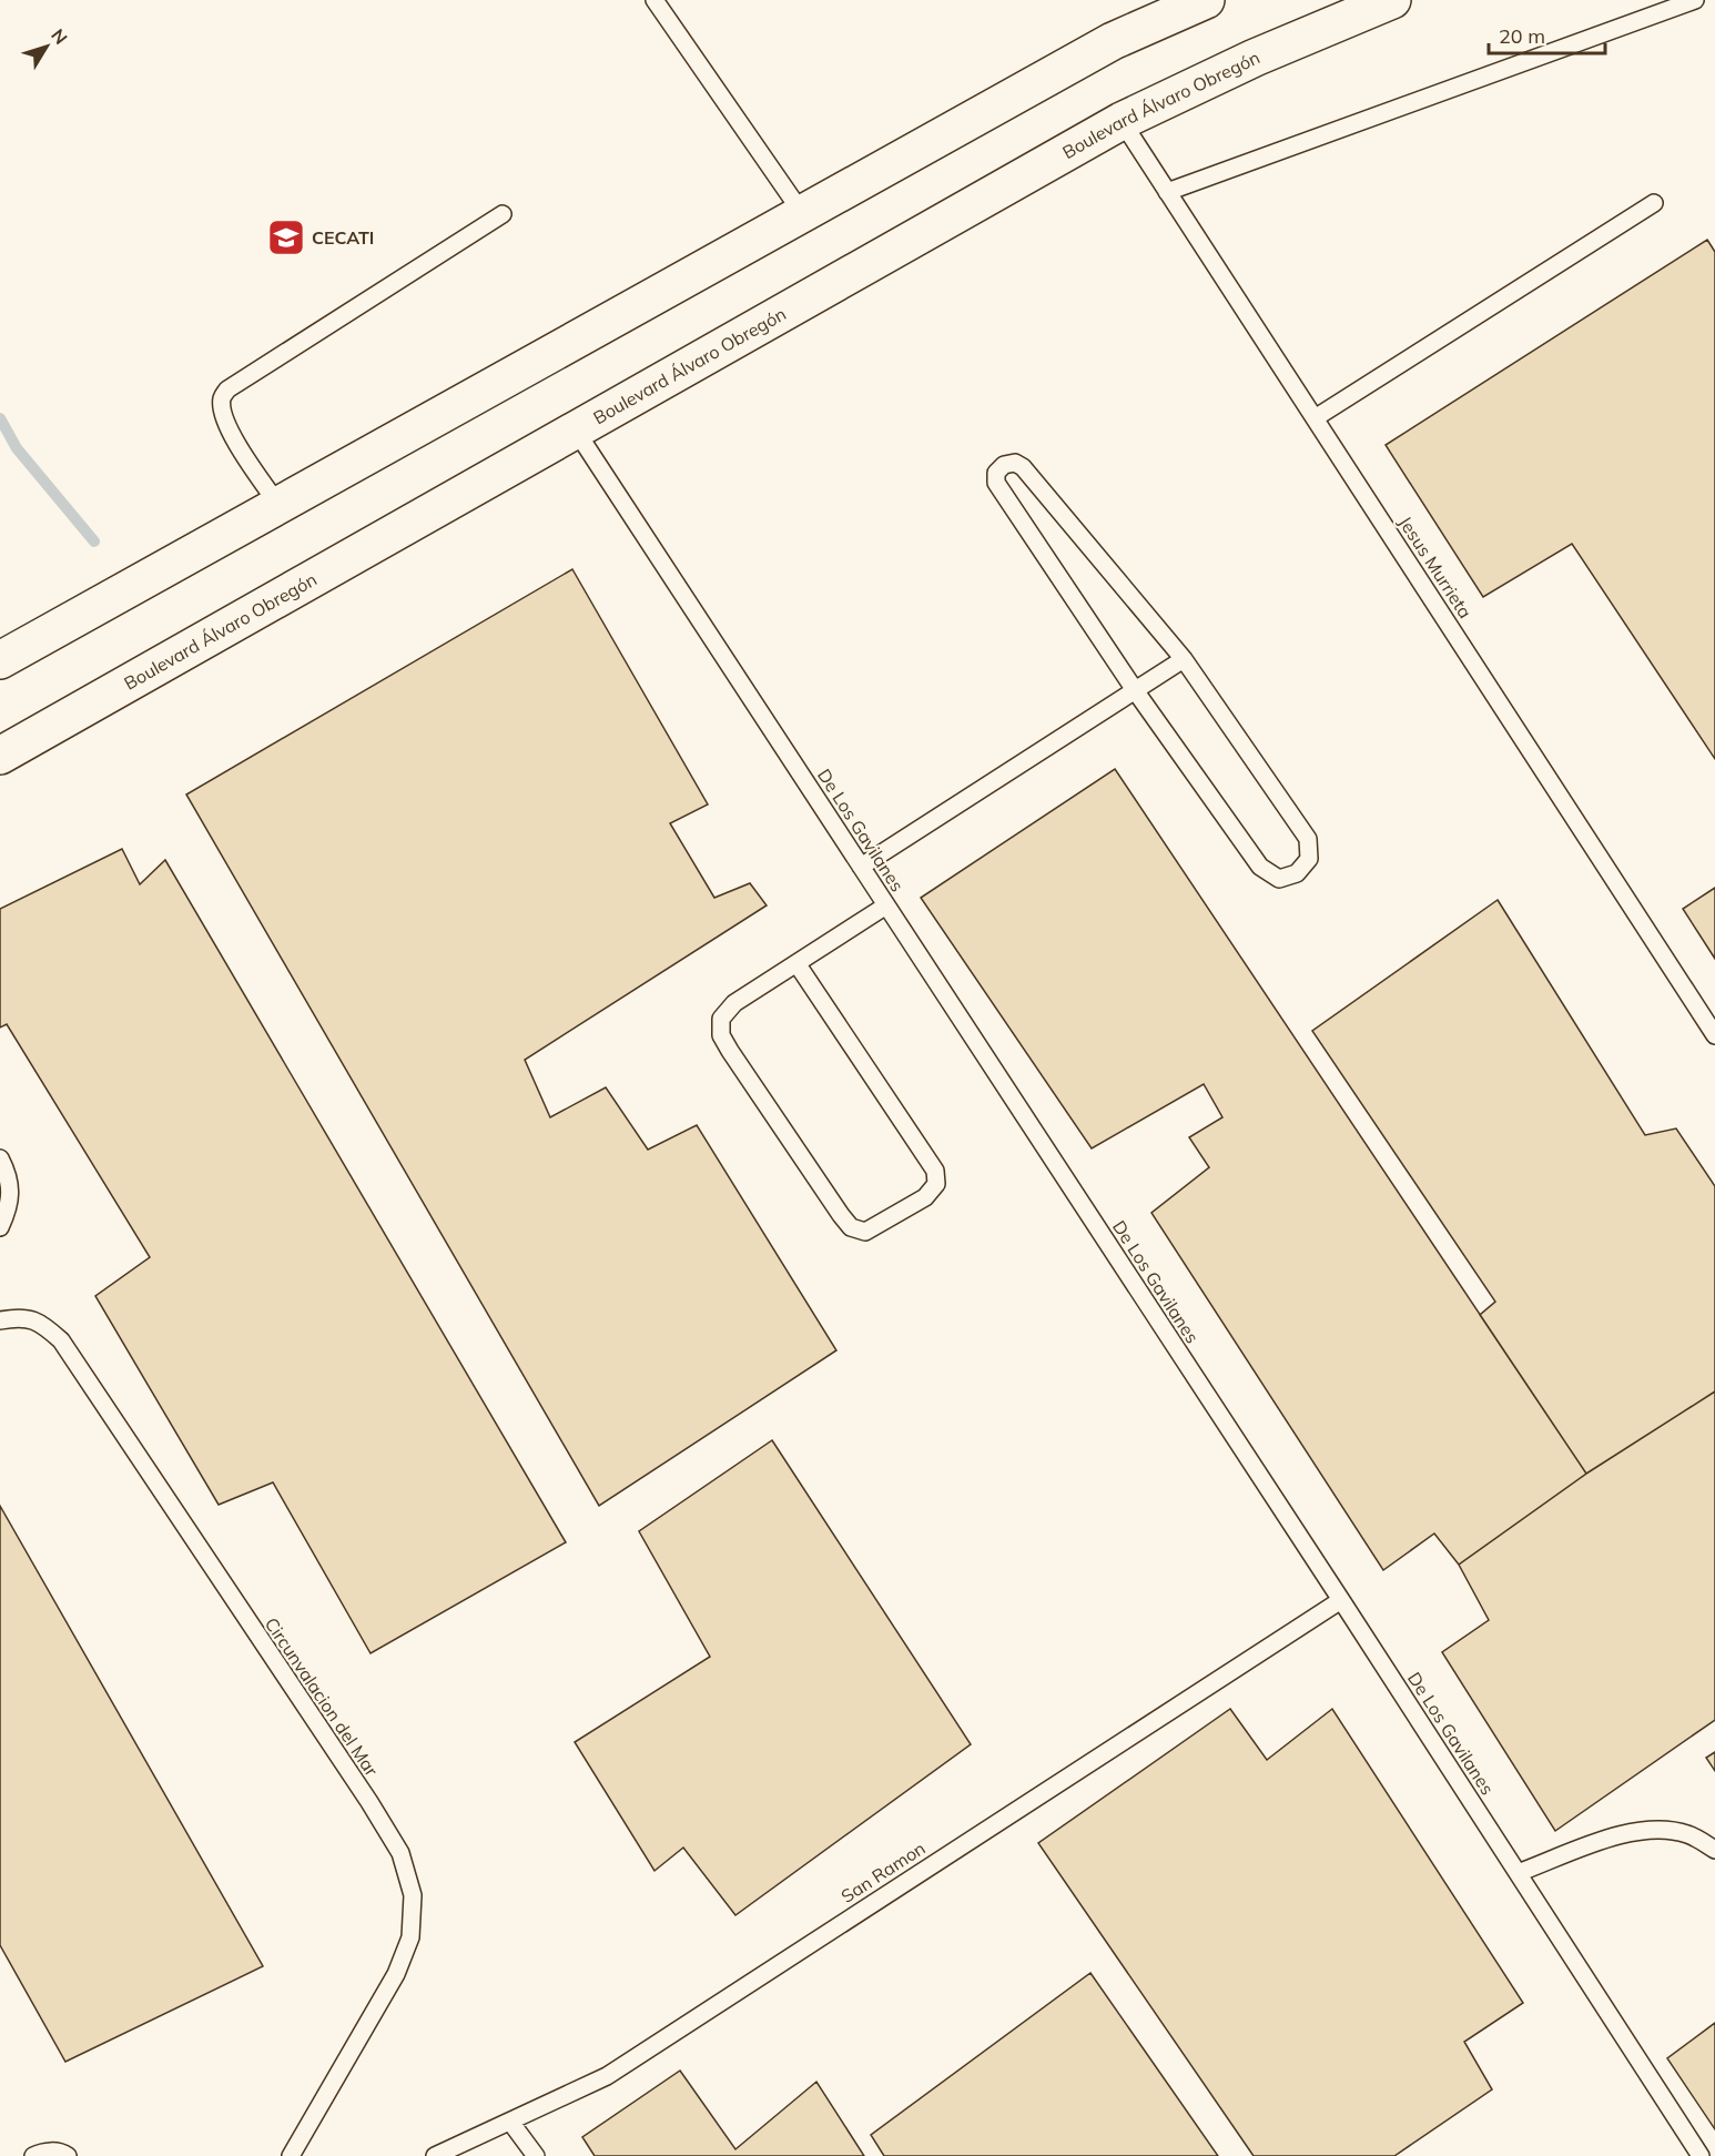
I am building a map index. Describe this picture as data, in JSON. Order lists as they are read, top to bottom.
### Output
{
  "streets": {
    "highway": ["Boulevard Álvaro Obregón"],
    "lane": [
      "Jesus Murrieta",
      "De Los Gavilanes",
      "Circunvalacion del Mar",
      "San Ramon"
    ]
  },
  "crossings": [
    ["Boulevard Álvaro Obregón", "Jesus Murrieta"],
    ["Boulevard Álvaro Obregón", "De Los Gavilanes"],
    ["De Los Gavilanes", "San Ramon"]
  ],
  "places": {
    "school or university": ["CECATI"]
  },
  "scale_bar": "20 m",
  "north": "top right"
}
